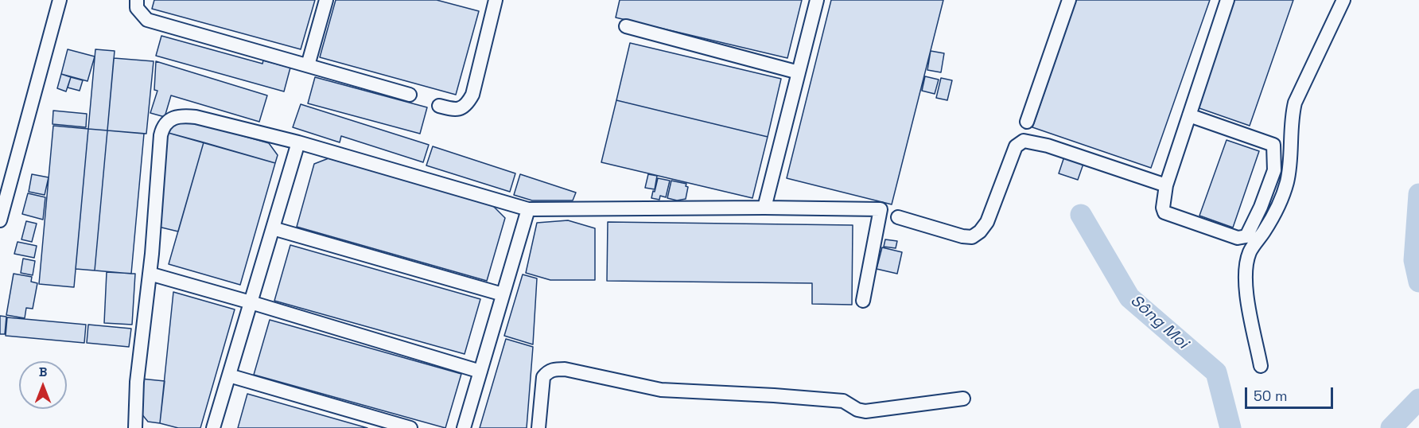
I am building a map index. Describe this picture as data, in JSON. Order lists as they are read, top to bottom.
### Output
{
  "water": ["Sông Moi"],
  "scale_bar": "50 m",
  "north": "top"
}
